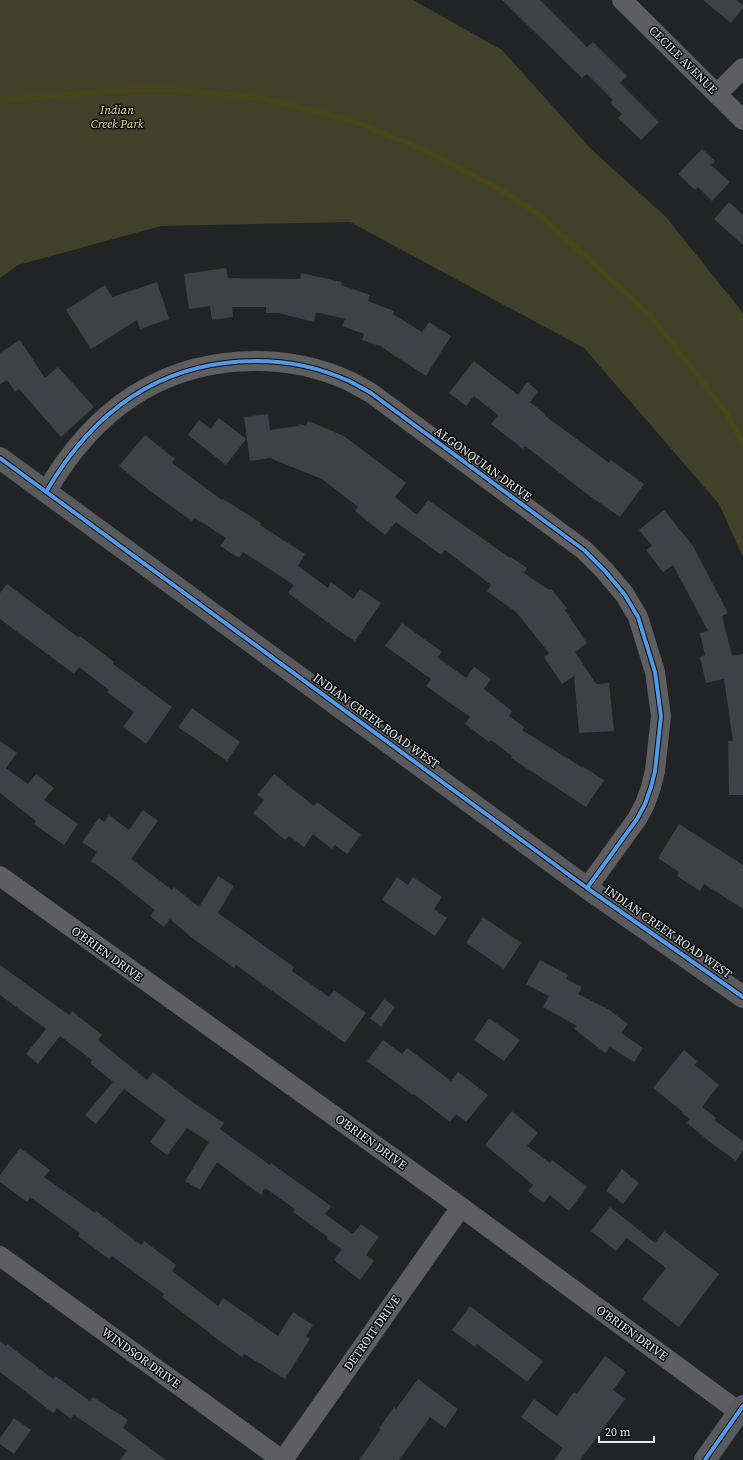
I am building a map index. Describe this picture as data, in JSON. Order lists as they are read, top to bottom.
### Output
{
  "streets": {
    "street": [
      "CECILE AVENUE",
      "ALGONQUIAN DRIVE",
      "INDIAN CREEK ROAD WEST",
      "O'BRIEN DRIVE",
      "DETROIT DRIVE",
      "WINDSOR DRIVE"
    ]
  },
  "crossings": [
    ["ALGONQUIAN DRIVE", "INDIAN CREEK ROAD WEST"],
    ["O'BRIEN DRIVE", "DETROIT DRIVE"],
    ["DETROIT DRIVE", "WINDSOR DRIVE"]
  ],
  "parks": ["Indian Creek Park"],
  "scale_bar": "20 m"
}
